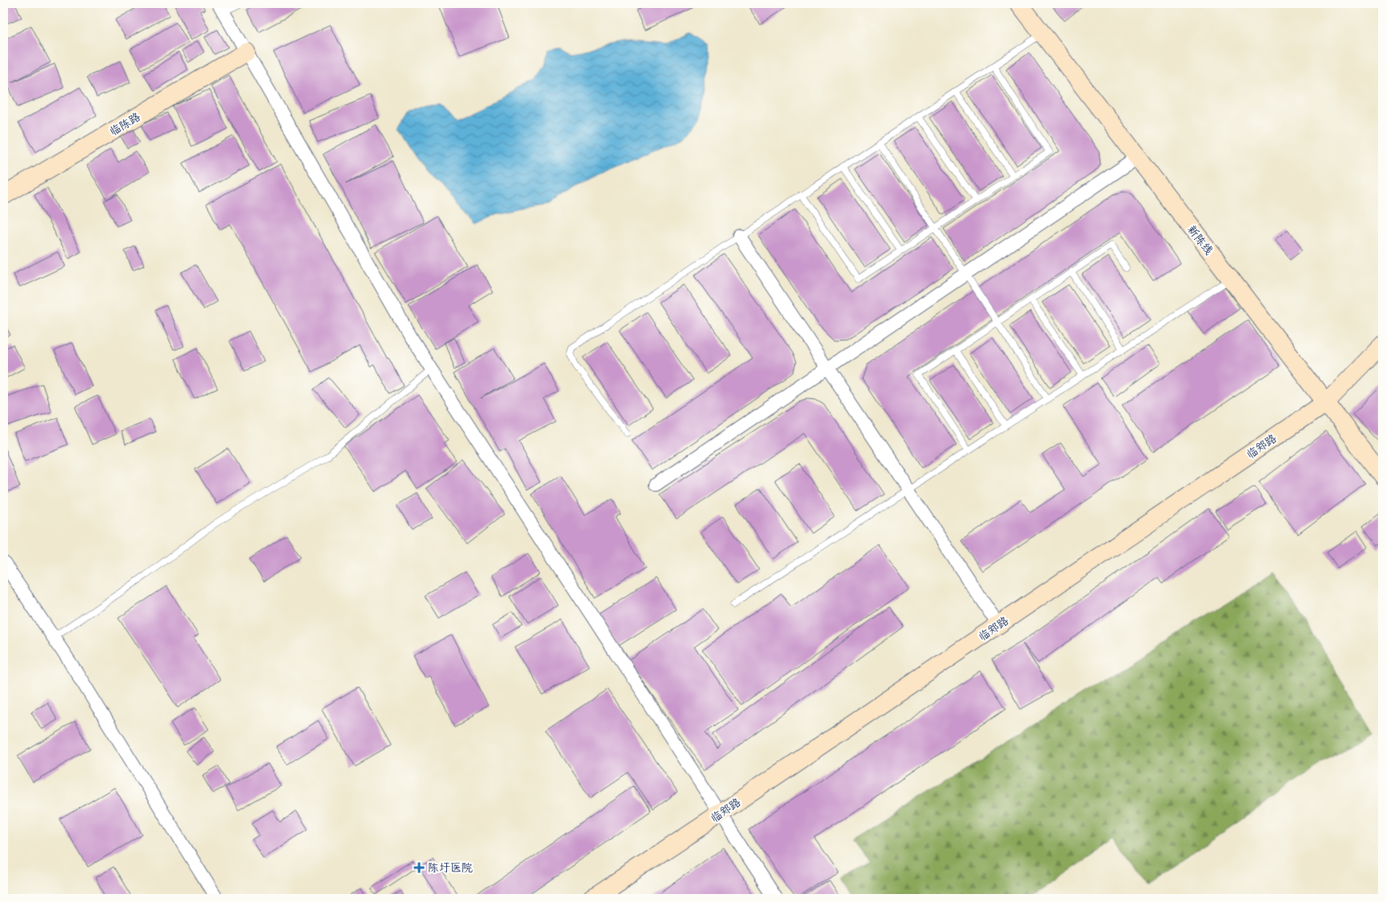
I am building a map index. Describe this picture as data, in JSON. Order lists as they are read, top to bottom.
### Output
{
  "streets": {
    "main road": ["临陈路", "新陈线", "临郑路"]
  },
  "crossings": [
    ["新陈线", "临郑路"]
  ],
  "places": {
    "health": ["陈圩医院"]
  }
}
